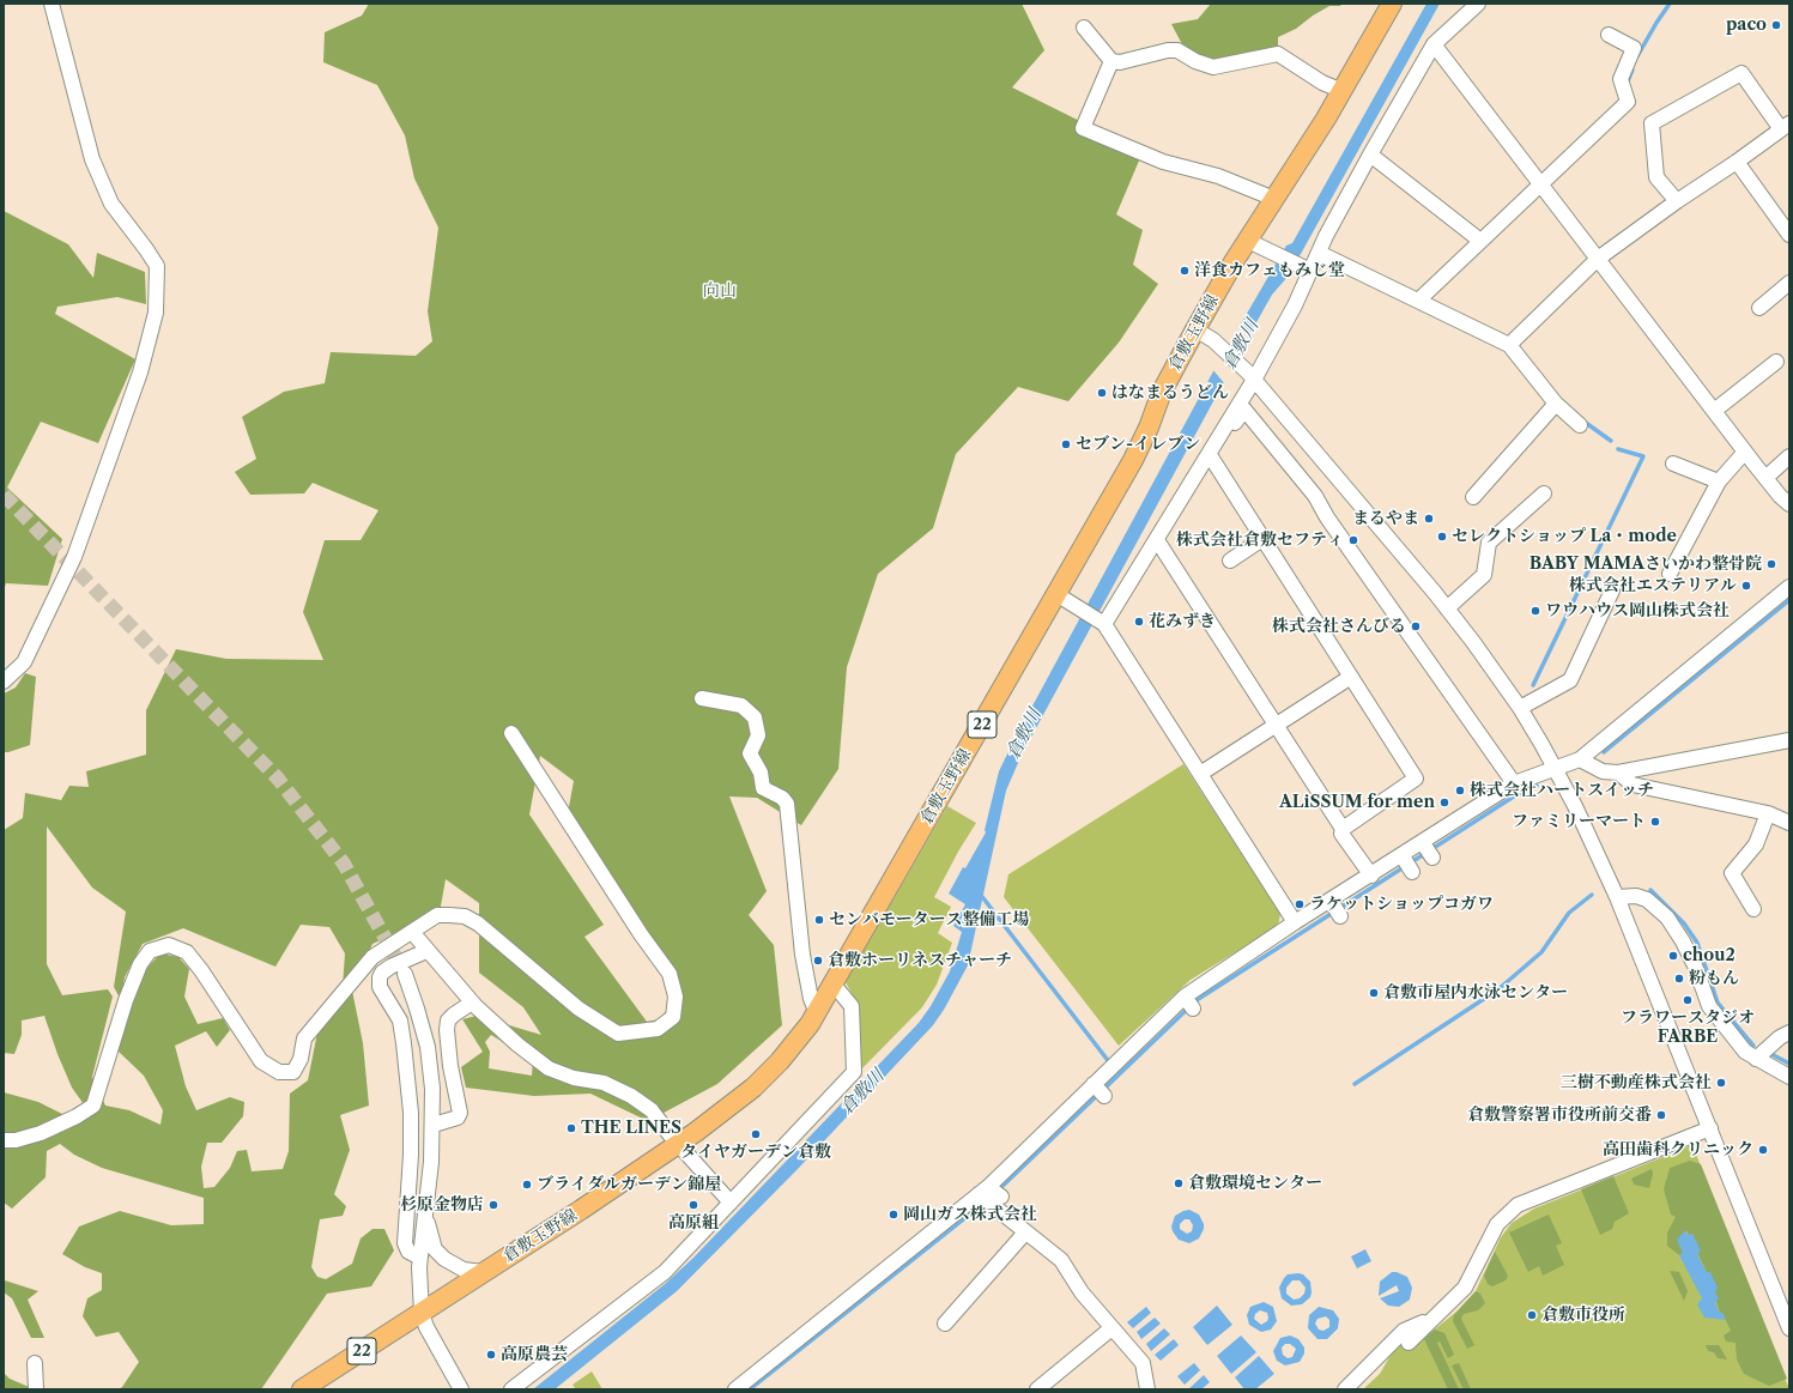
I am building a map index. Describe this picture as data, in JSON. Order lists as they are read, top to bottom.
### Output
{
  "streets": {
    "main road": ["倉敷玉野線", "22"]
  },
  "water": ["倉敷川"],
  "parks": ["向山"],
  "places": [
    "paco",
    "洋食カフェもみじ堂",
    "はなまるうどん",
    "セブン-イレブン",
    "まるやま",
    "セレクトショップ La・mode",
    "株式会社倉敷セフティ",
    "BABY MAMAさいかわ整骨院",
    "株式会社エステリアル",
    "ワウハウス岡山株式会社",
    "花みずき",
    "株式会社さんびる",
    "株式会社ハートスイッチ",
    "ALiSSUM for men",
    "ファミリーマート",
    "ラケットショップコガワ",
    "センバモータース整備工場",
    "chou2",
    "倉敷ホーリネスチャーチ",
    "粉もん",
    "倉敷市屋内水泳センター",
    "フラワースタジオ FARBE",
    "三樹不動産株式会社",
    "倉敷警察署市役所前交番",
    "THE LINES",
    "タイヤガーデン倉敷",
    "高田歯科クリニック",
    "倉敷環境センター",
    "ブライダルガーデン錦屋",
    "杉原金物店",
    "高原組",
    "岡山ガス株式会社",
    "倉敷市役所",
    "高原農芸"
  ]
}
